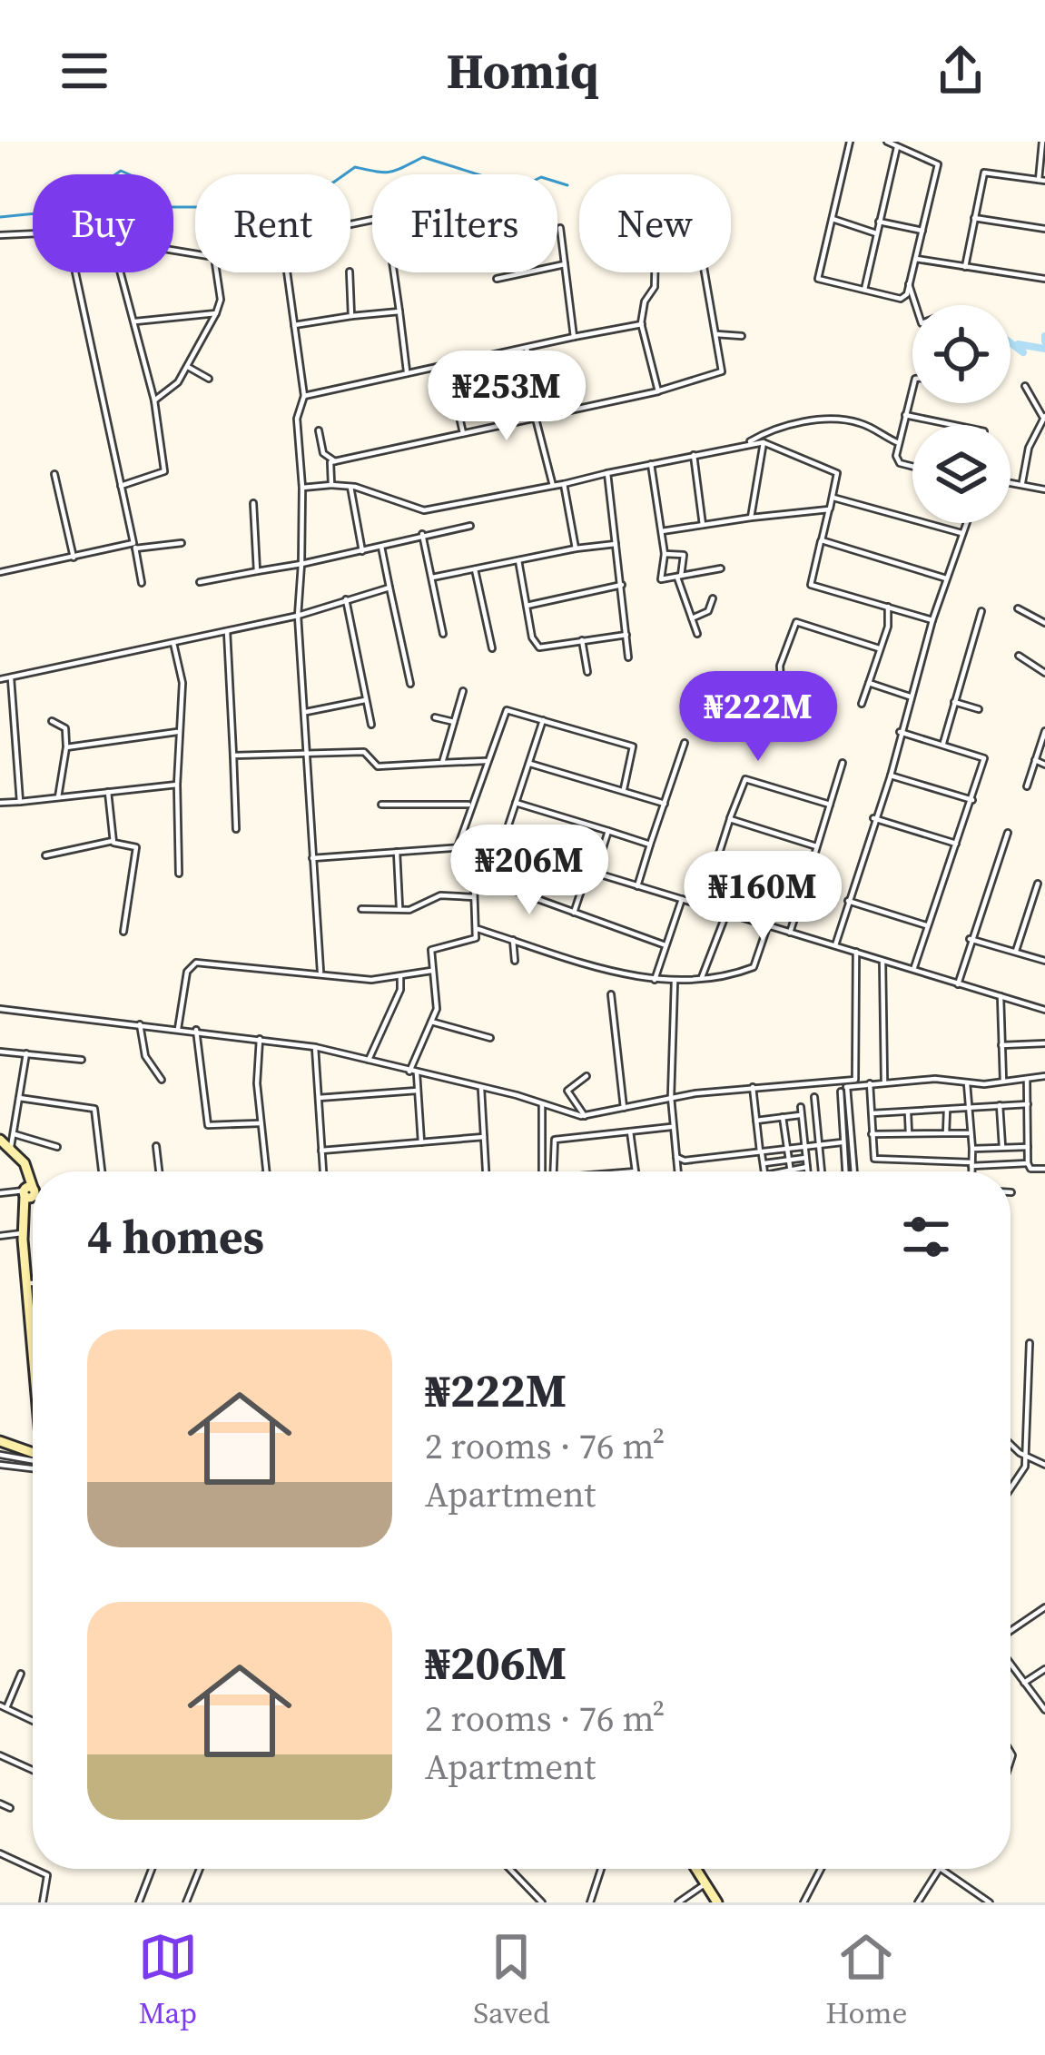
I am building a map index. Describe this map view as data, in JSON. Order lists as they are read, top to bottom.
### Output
{
  "page": {
    "header": "Homiq",
    "chip": [
      "Buy",
      "Rent",
      "Filters",
      "New"
    ],
    "price": [
      "₦253M",
      "₦222M",
      "₦206M",
      "₦160M"
    ],
    "heading": "4 homes",
    "list": [
      {
        "name": "₦222M",
        "note": "2 rooms · 76 m² · Apartment"
      },
      {
        "name": "₦206M",
        "note": "2 rooms · 76 m² · Apartment"
      }
    ],
    "tabs": ["Map", "Saved", "Home"]
  }
}
